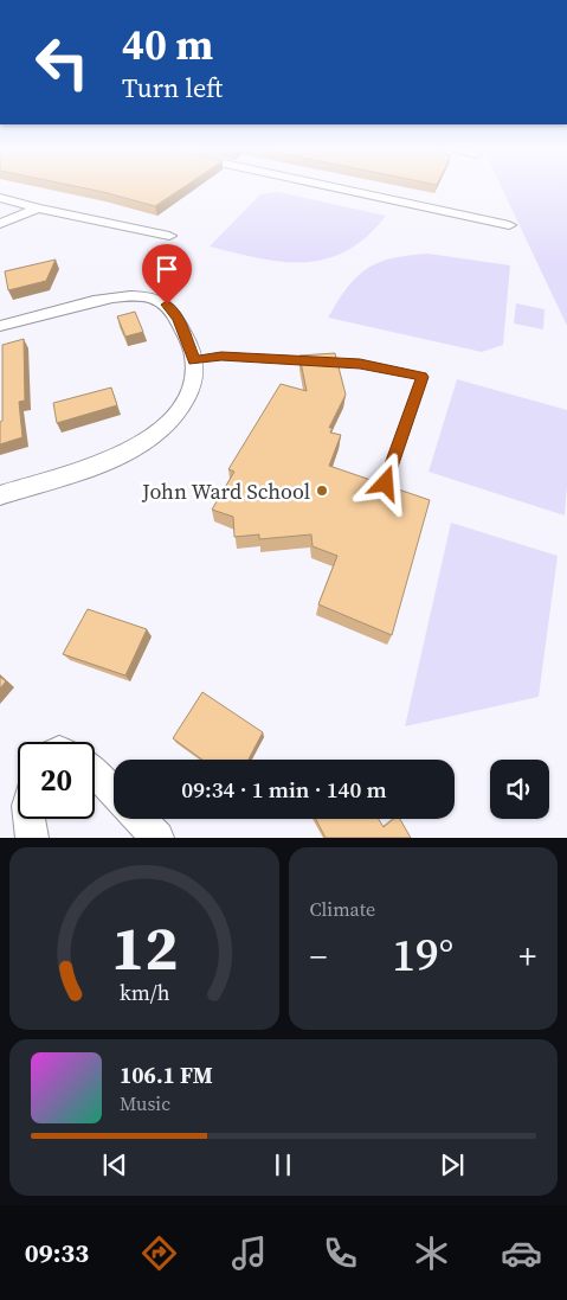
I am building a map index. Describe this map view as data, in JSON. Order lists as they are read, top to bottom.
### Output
{
  "places": ["John Ward School"],
  "page": {
    "turn": ["40 m", "Turn left"],
    "limit": "20",
    "trip": "09:34 · 1 min · 140 m",
    "tile": "Climate",
    "heat": ["−", "19°", "+"],
    "song": ["106.1 FM", "Music"],
    "tabs": "09:33",
    "gauge": ["12", "km/h"]
  }
}
